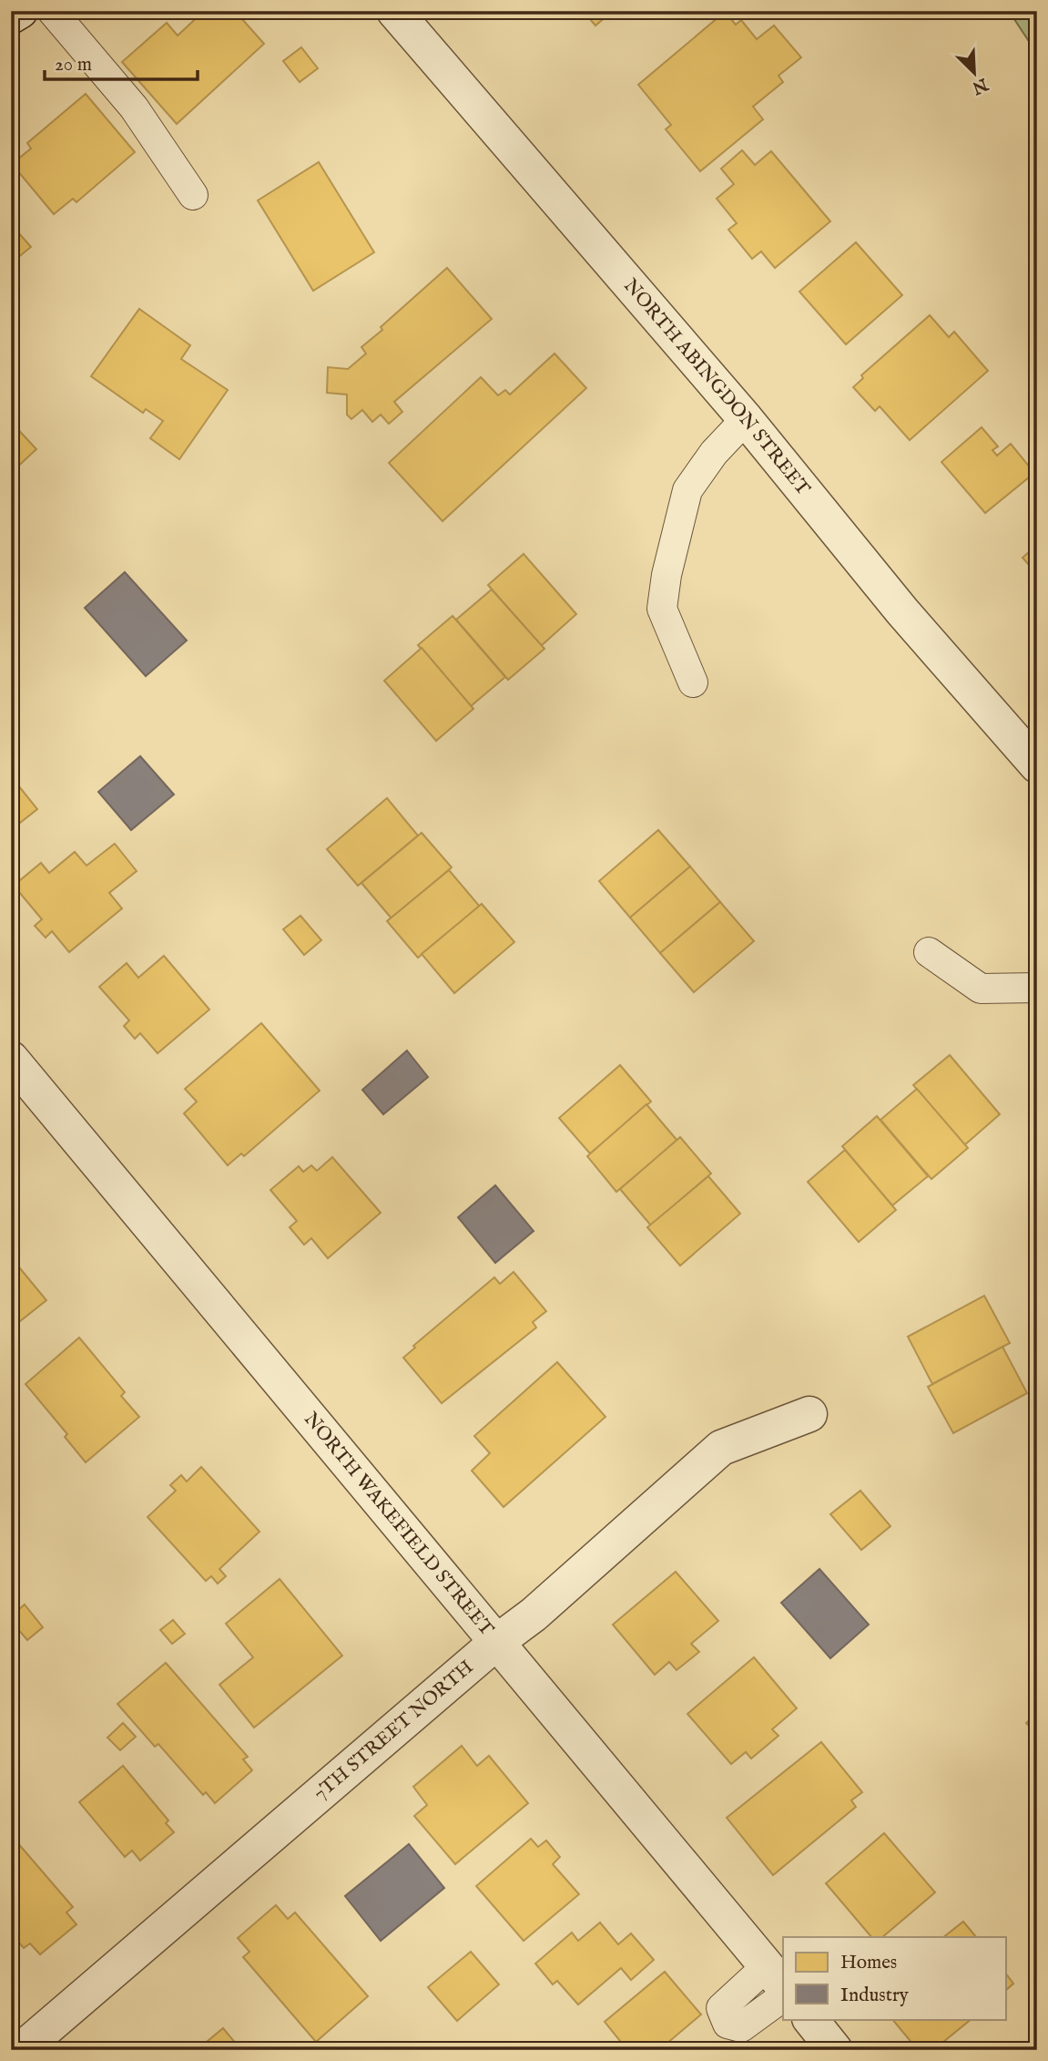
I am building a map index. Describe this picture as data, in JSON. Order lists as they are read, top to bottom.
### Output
{
  "streets": {
    "street": ["NORTH ABINGDON STREET", "NORTH WAKEFIELD STREET", "7TH STREET NORTH"]
  },
  "crossings": [
    ["NORTH WAKEFIELD STREET", "7TH STREET NORTH"]
  ],
  "legend": ["Homes", "Industry"],
  "scale_bar": "20 m",
  "north": "bottom right"
}
